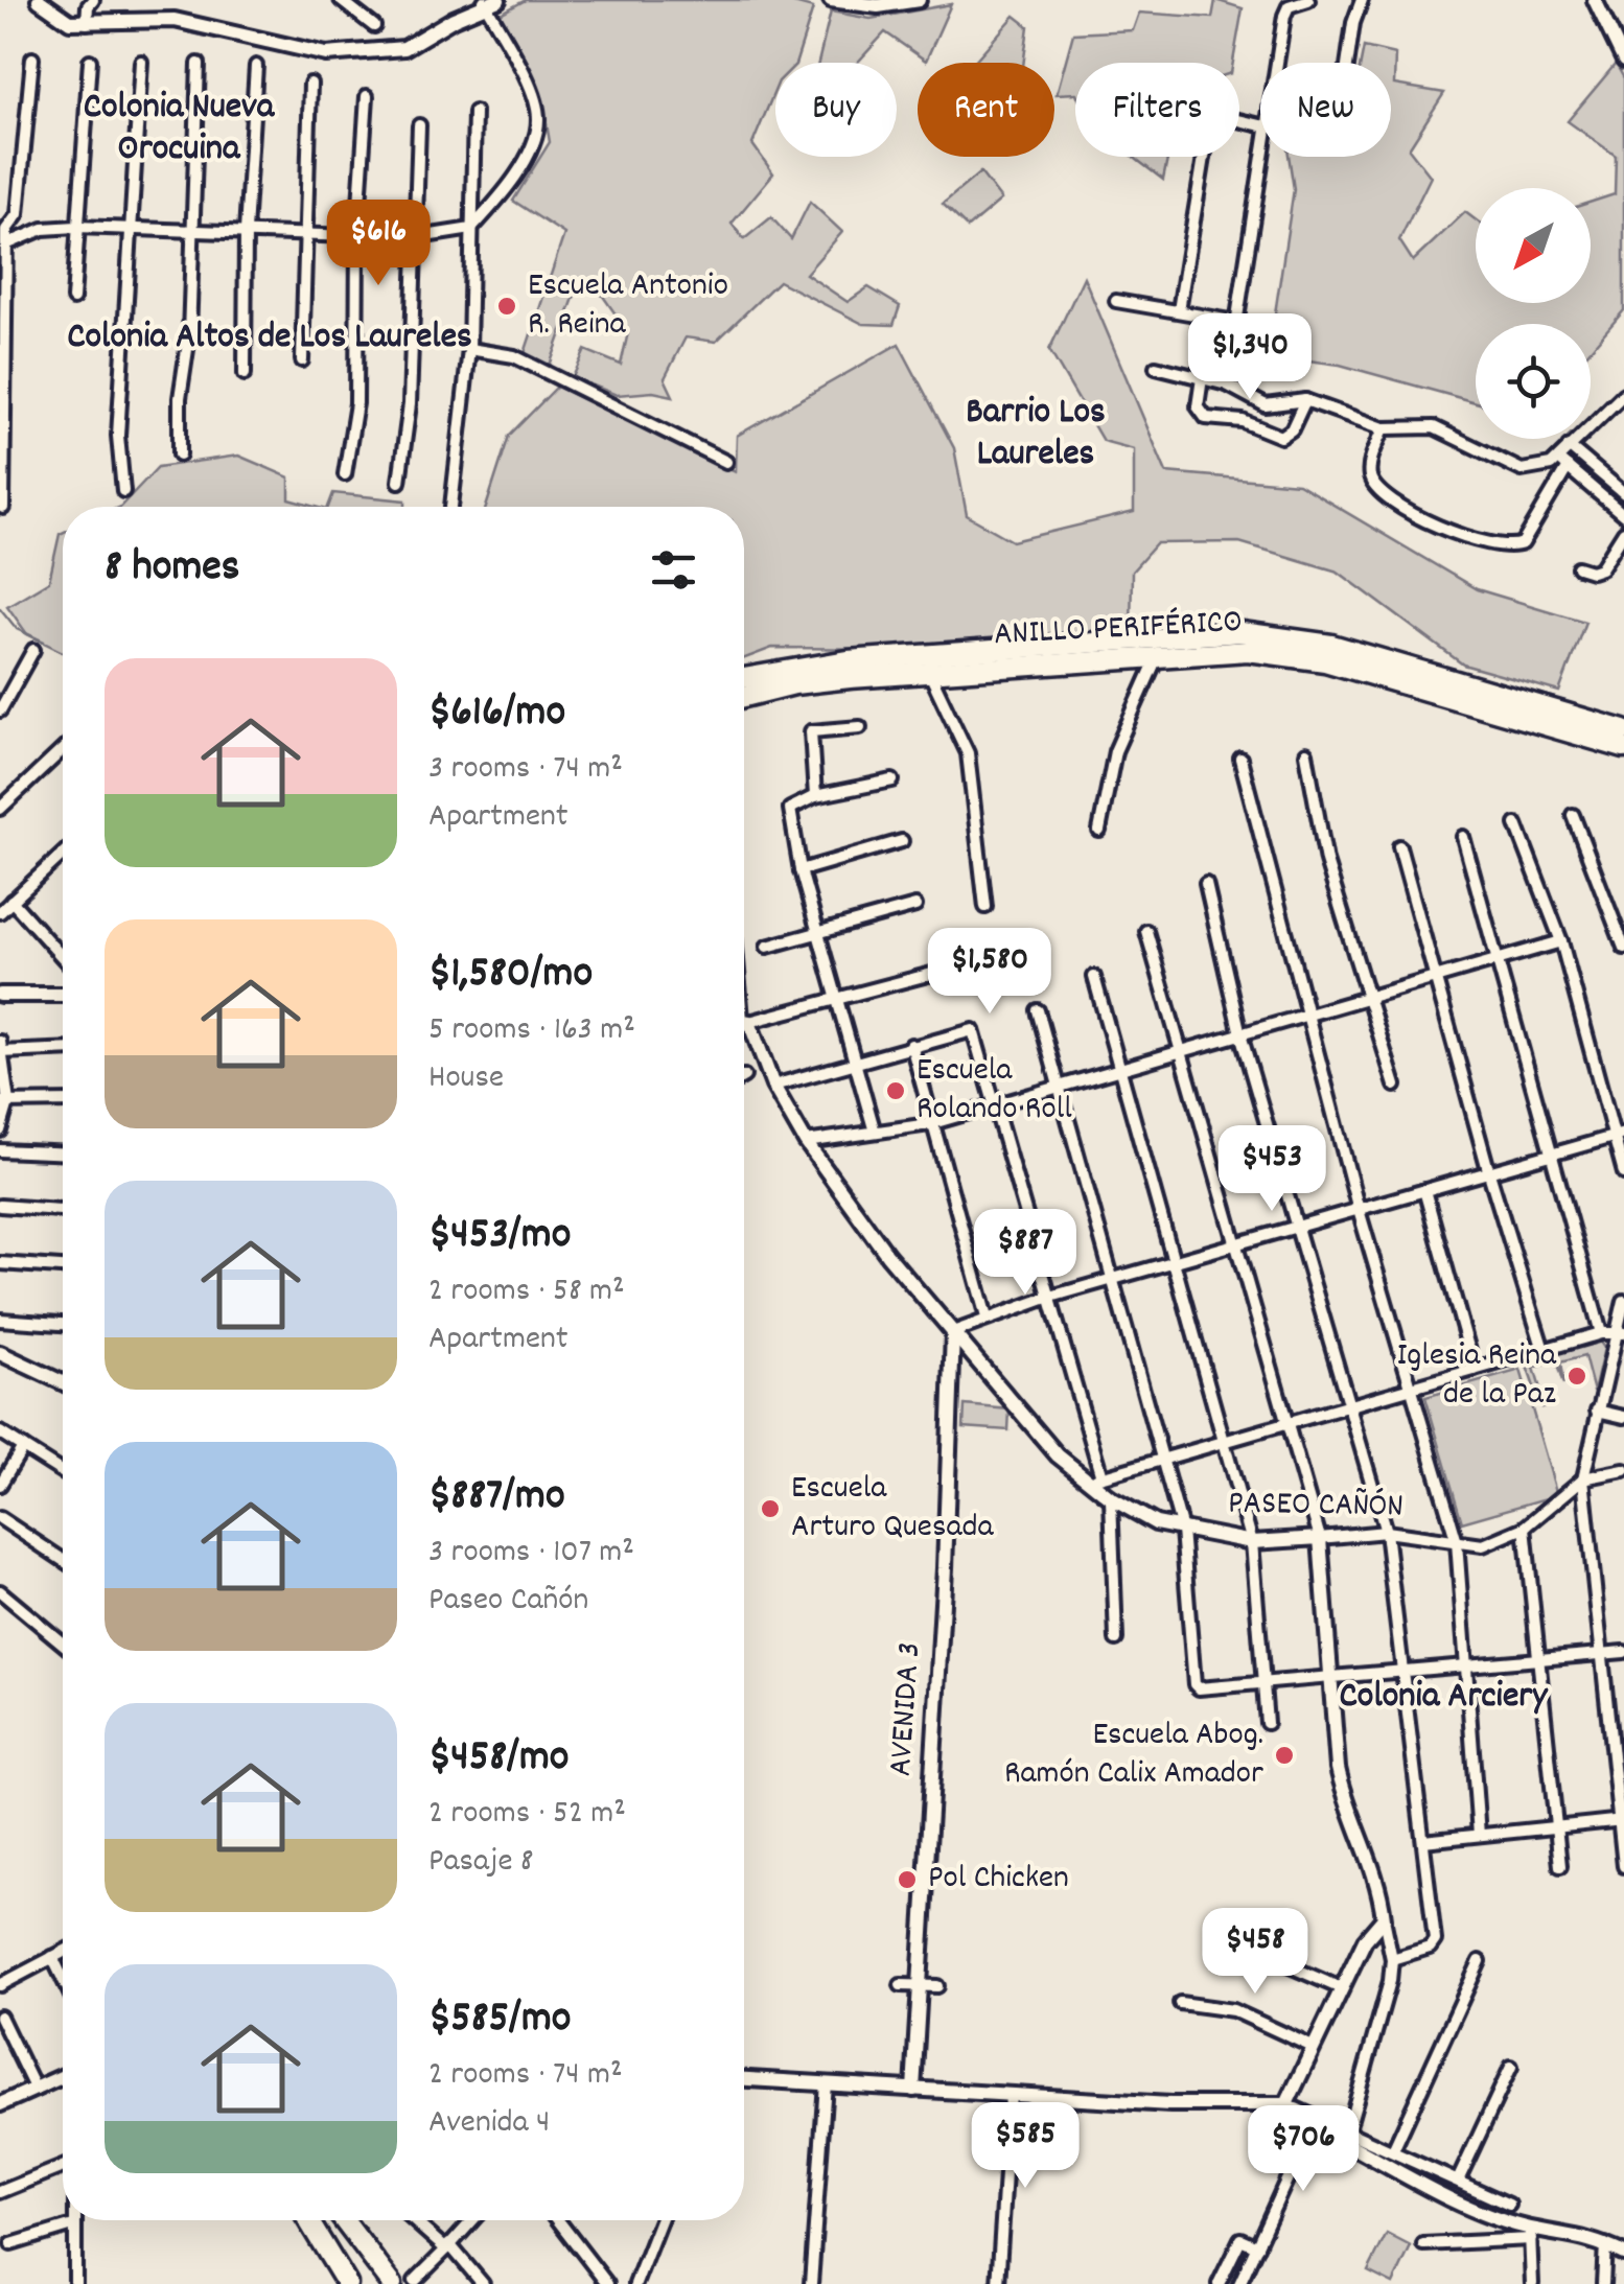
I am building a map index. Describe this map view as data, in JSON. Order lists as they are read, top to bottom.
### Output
{
  "streets": {
    "highway": ["ANILLO PERIFÉRICO"],
    "street": ["PASEO CAÑÓN", "AVENIDA 3"]
  },
  "crossings": [
    ["PASEO CAÑÓN", "AVENIDA 3"]
  ],
  "districts": [
    "Colonia Nueva Orocuina",
    "Colonia Altos de Los Laureles",
    "Barrio Los Laureles",
    "Colonia Arciery"
  ],
  "places": [
    "Escuela Antonio R. Reina",
    "Escuela Rolando Roll",
    "Iglesia Reina de la Paz",
    "Escuela Arturo Quesada",
    "Escuela Abog. Ramón Calix Amador",
    "Pol Chicken"
  ],
  "north": "bottom left",
  "page": {
    "chip": [
      "Buy",
      "Rent",
      "Filters",
      "New"
    ],
    "price": [
      "$616",
      "$1,340",
      "$1,580",
      "$453",
      "$887",
      "$458",
      "$585",
      "$706"
    ],
    "heading": "8 homes",
    "list": [
      {
        "name": "$616/mo",
        "note": "3 rooms · 74 m² · Apartment"
      },
      {
        "name": "$1,580/mo",
        "note": "5 rooms · 163 m² · House"
      },
      {
        "name": "$453/mo",
        "note": "2 rooms · 58 m² · Apartment"
      },
      {
        "name": "$887/mo",
        "note": "3 rooms · 107 m² · Paseo Cañón"
      },
      {
        "name": "$458/mo",
        "note": "2 rooms · 52 m² · Pasaje 8"
      },
      {
        "name": "$585/mo",
        "note": "2 rooms · 74 m² · Avenida 4"
      }
    ]
  }
}
